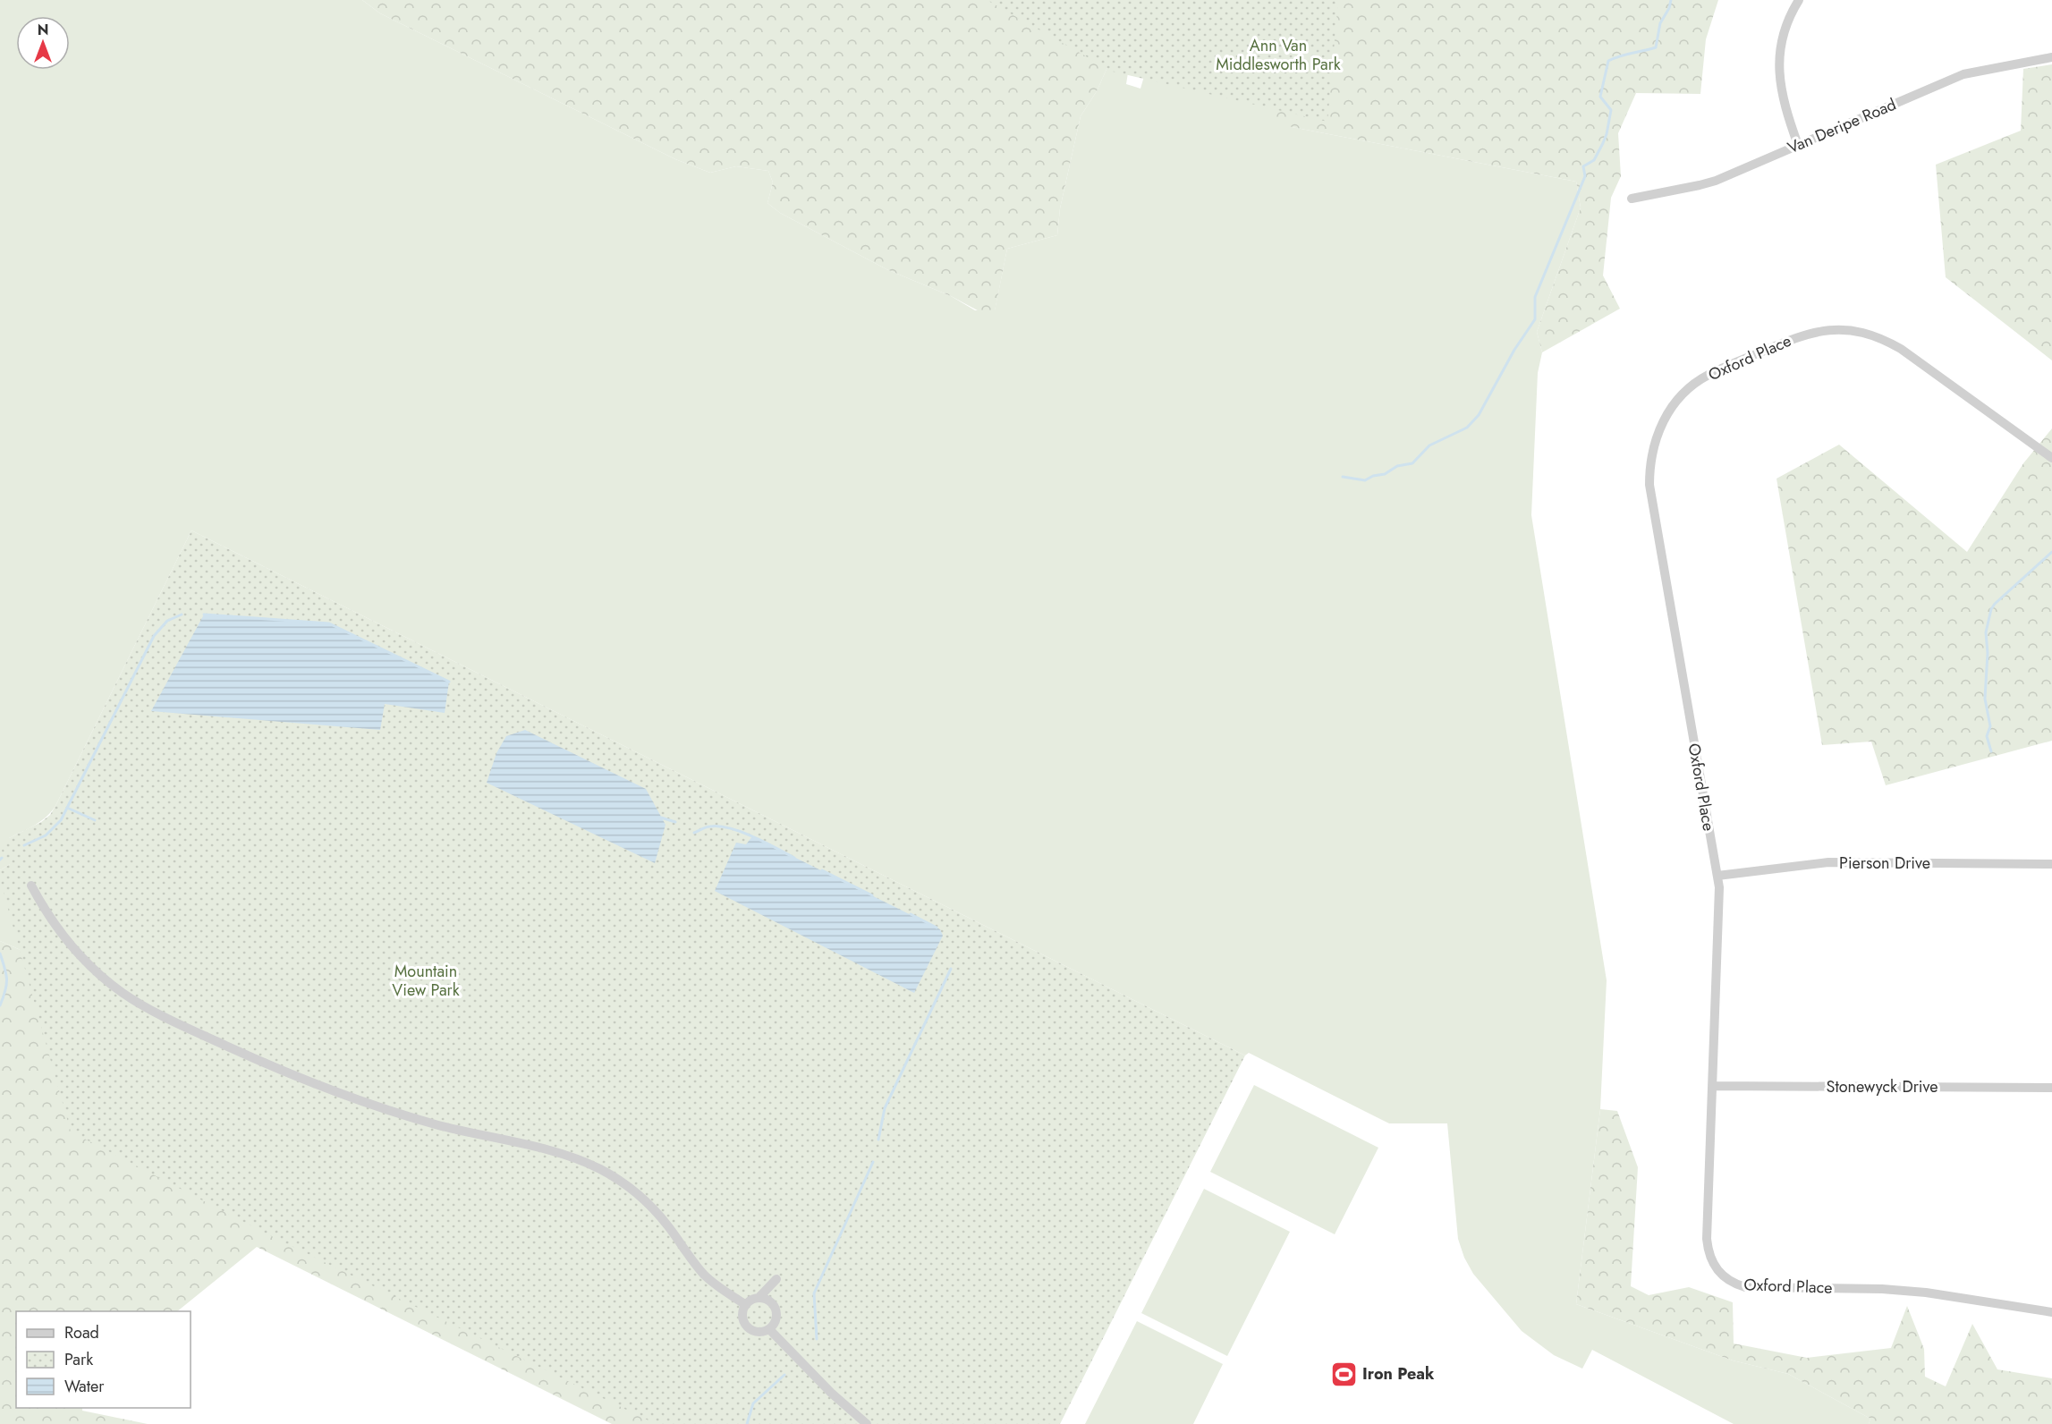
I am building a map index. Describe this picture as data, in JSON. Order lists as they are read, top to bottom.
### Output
{
  "streets": {
    "street": [
      "Van Deripe Road",
      "Oxford Place",
      "Pierson Drive",
      "Stonewyck Drive"
    ]
  },
  "crossings": [
    ["Oxford Place", "Pierson Drive"],
    ["Oxford Place", "Stonewyck Drive"]
  ],
  "parks": ["Ann Van Middlesworth Park", "Mountain View Park"],
  "places": {
    "sports": ["Iron Peak"]
  },
  "legend": ["Road", "Park", "Water"],
  "north": "top"
}
